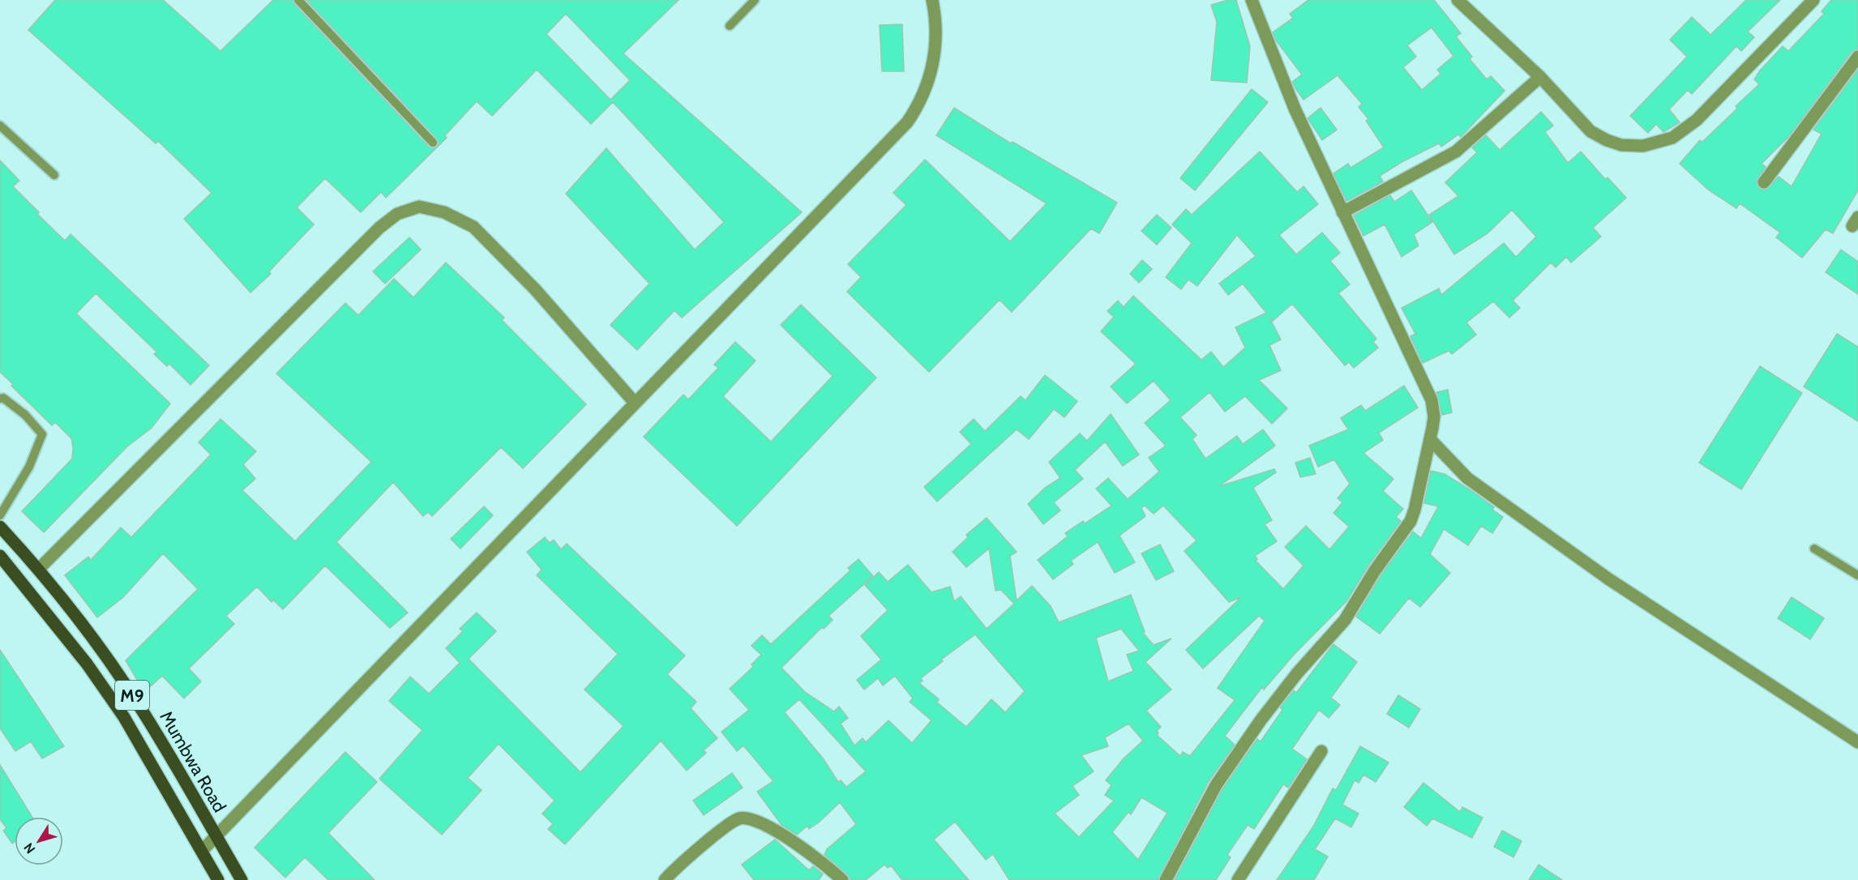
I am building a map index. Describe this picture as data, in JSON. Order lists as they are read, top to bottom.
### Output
{
  "streets": {
    "main road": ["M9", "Mumbwa Road"]
  },
  "north": "bottom left"
}
